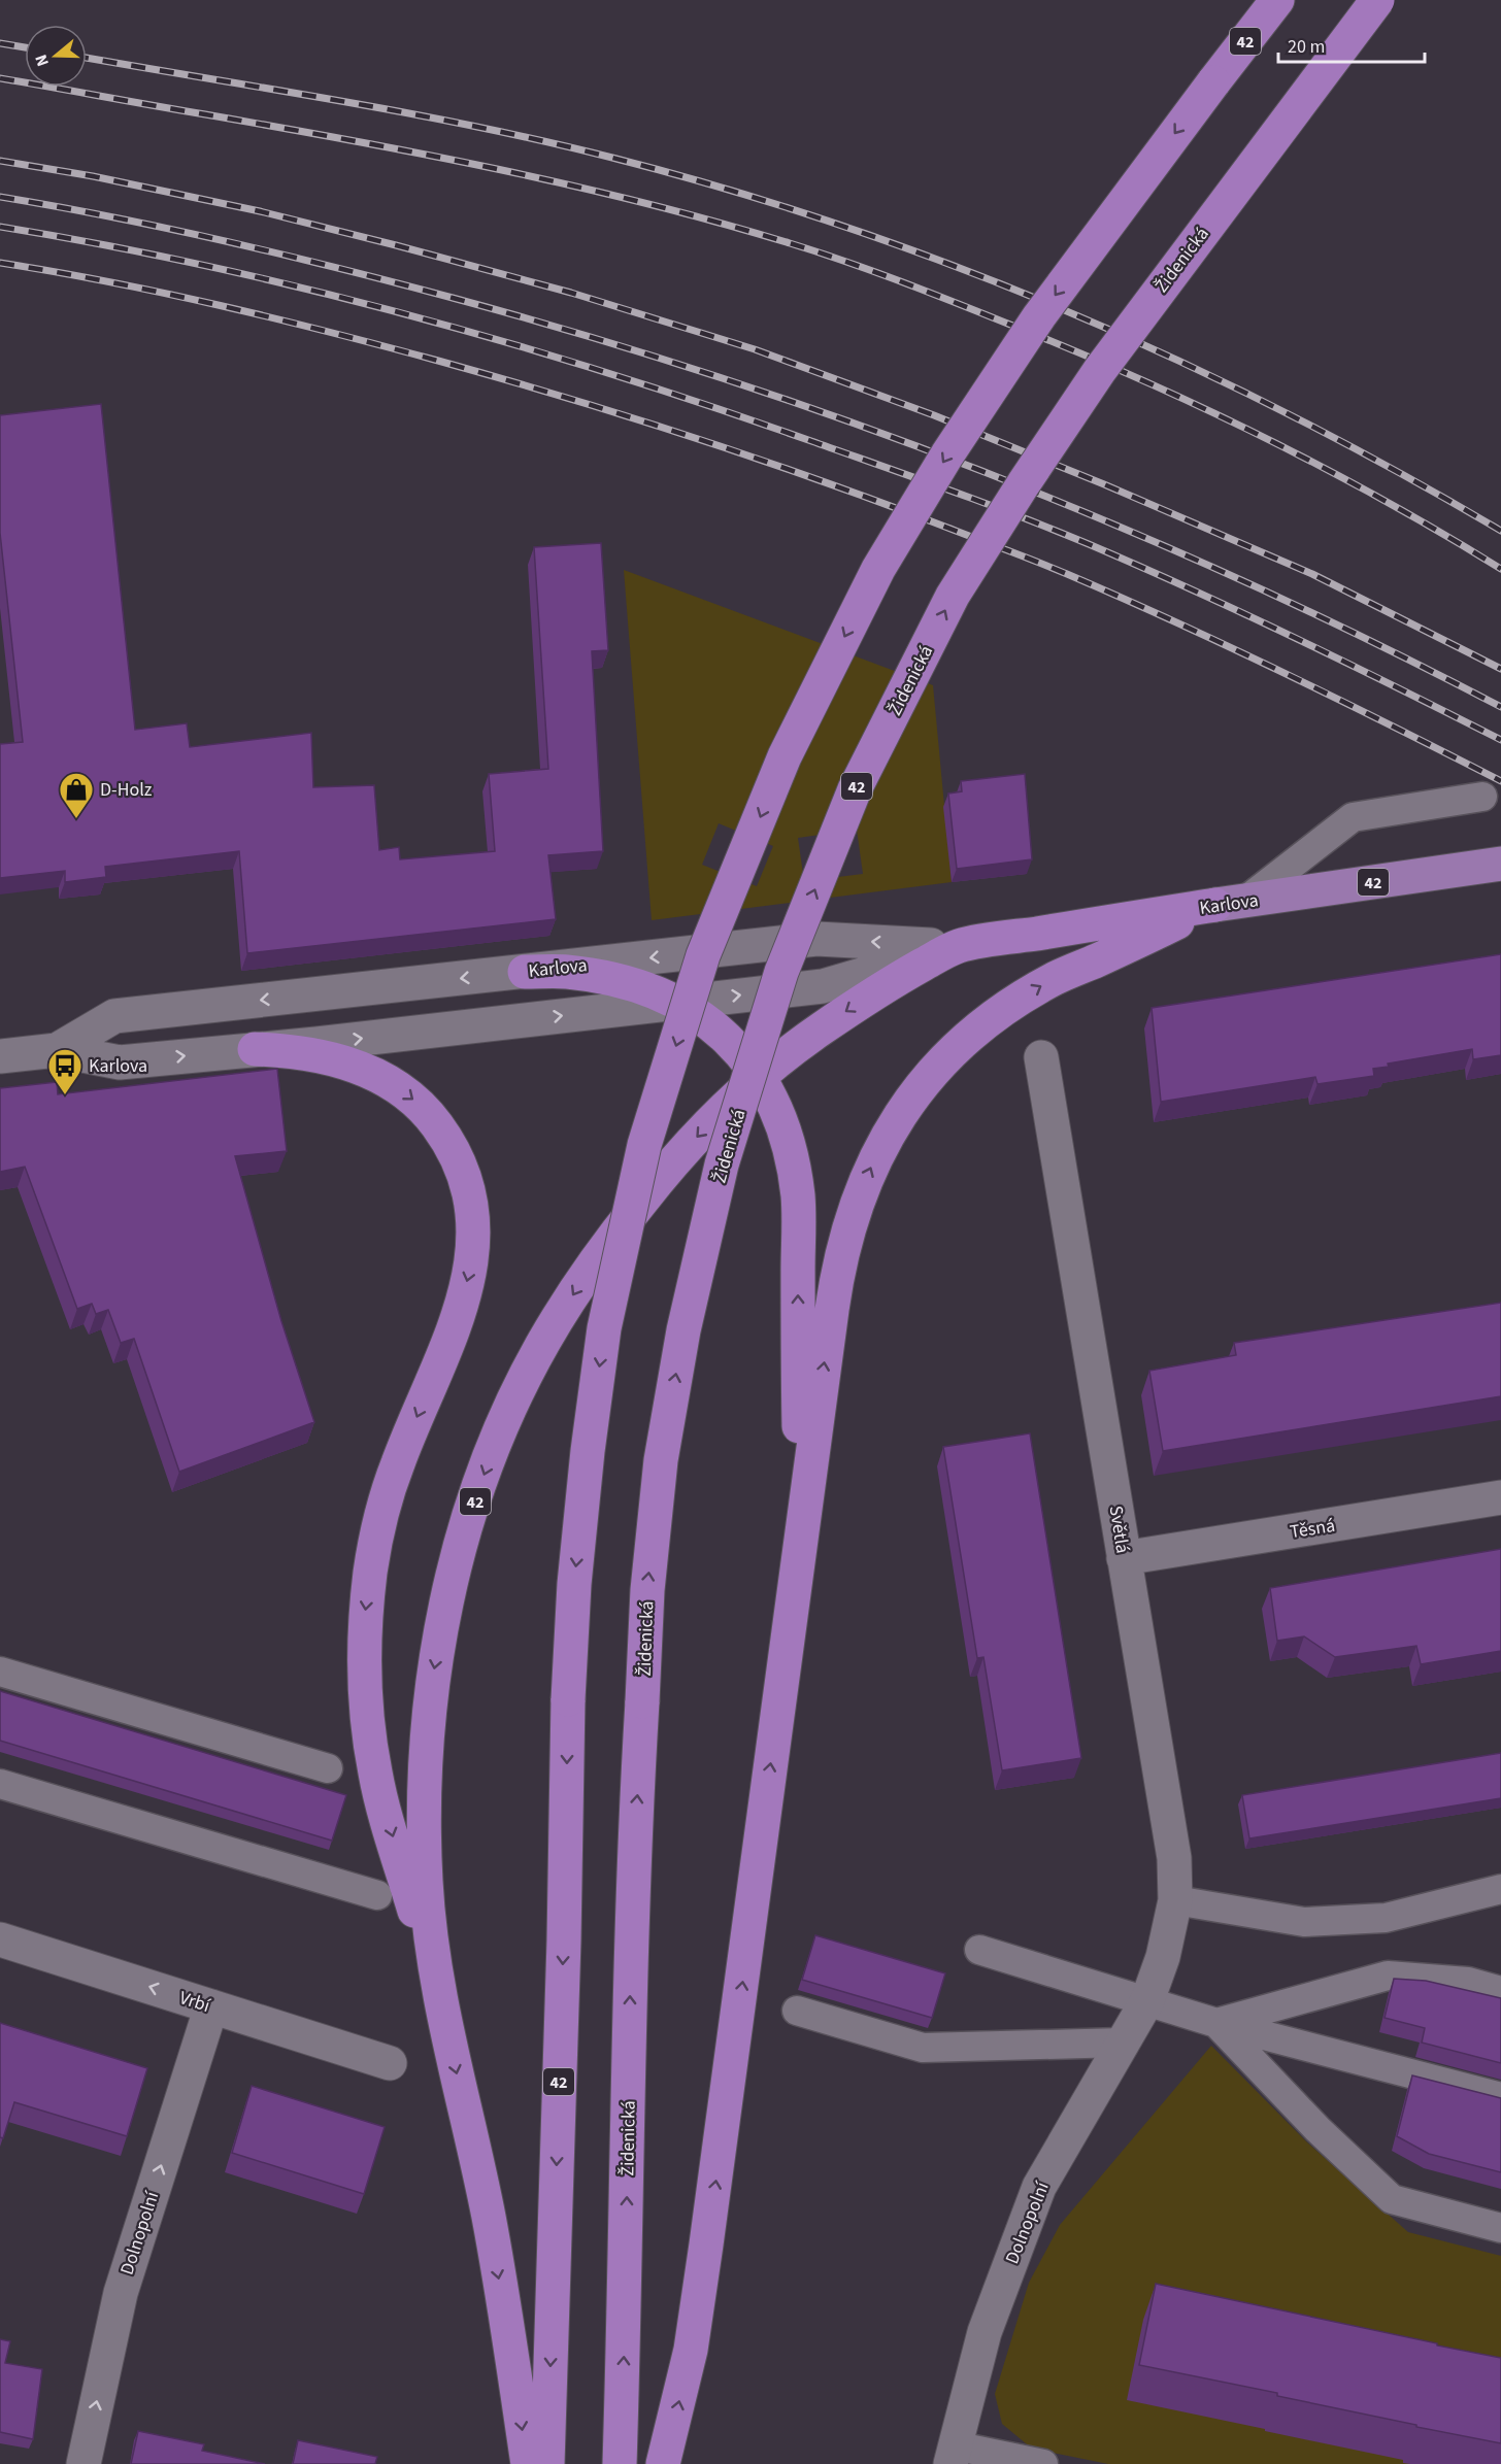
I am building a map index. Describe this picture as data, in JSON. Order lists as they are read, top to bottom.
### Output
{
  "streets": {
    "highway": ["42", "Židenická", "Karlova"],
    "street": [
      "Těsná",
      "Světlá",
      "Vrbí",
      "Dolnopolní"
    ]
  },
  "crossings": [
    ["42", "Karlova"],
    ["Těsná", "Světlá"],
    ["Světlá", "Dolnopolní"],
    ["Vrbí", "Dolnopolní"]
  ],
  "one_way": ["Vrbí", "Dolnopolní"],
  "places": {
    "shop": ["D-Holz"],
    "bus stop": ["Karlova"]
  },
  "scale_bar": "20 m",
  "north": "left"
}
